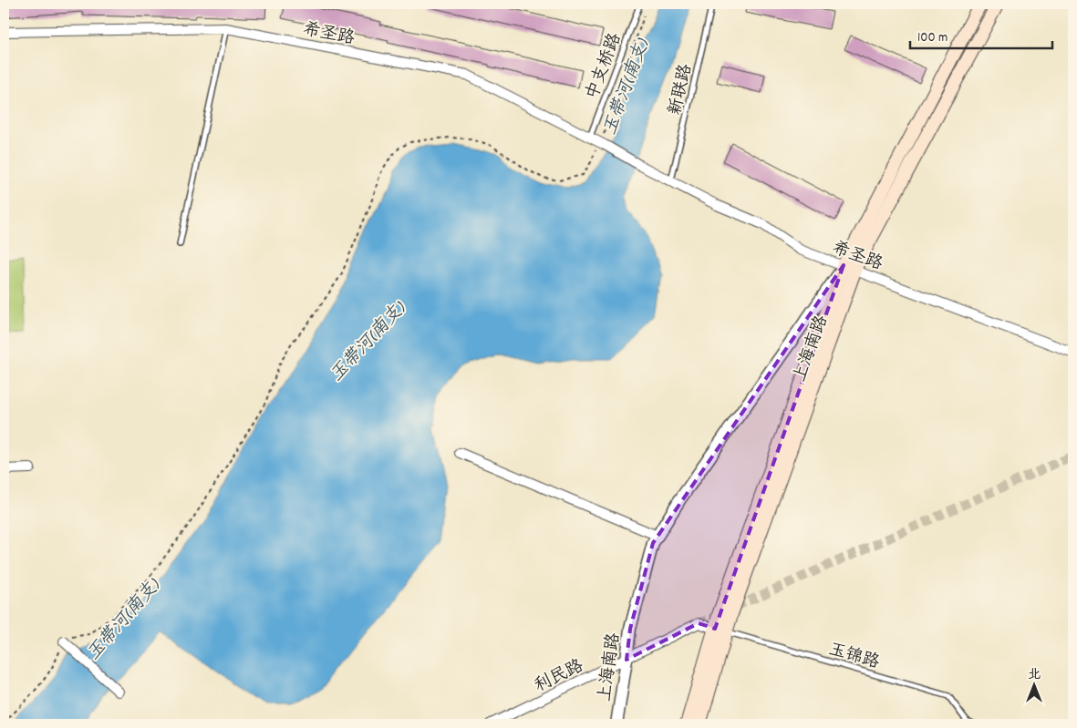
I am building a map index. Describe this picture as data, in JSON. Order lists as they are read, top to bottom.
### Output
{
  "streets": {
    "main road": ["上海南路"],
    "street": ["希圣路", "利民路"],
    "lane": ["中支桥路", "新联路", "玉锦路"]
  },
  "crossings": [
    ["希圣路", "中支桥路"],
    ["希圣路", "新联路"],
    ["希圣路", "上海南路"],
    ["上海南路", "玉锦路"],
    ["上海南路", "利民路"],
    ["玉锦路", "利民路"]
  ],
  "water": ["玉带河(南支)"],
  "scale_bar": "100 m",
  "north": "top"
}
